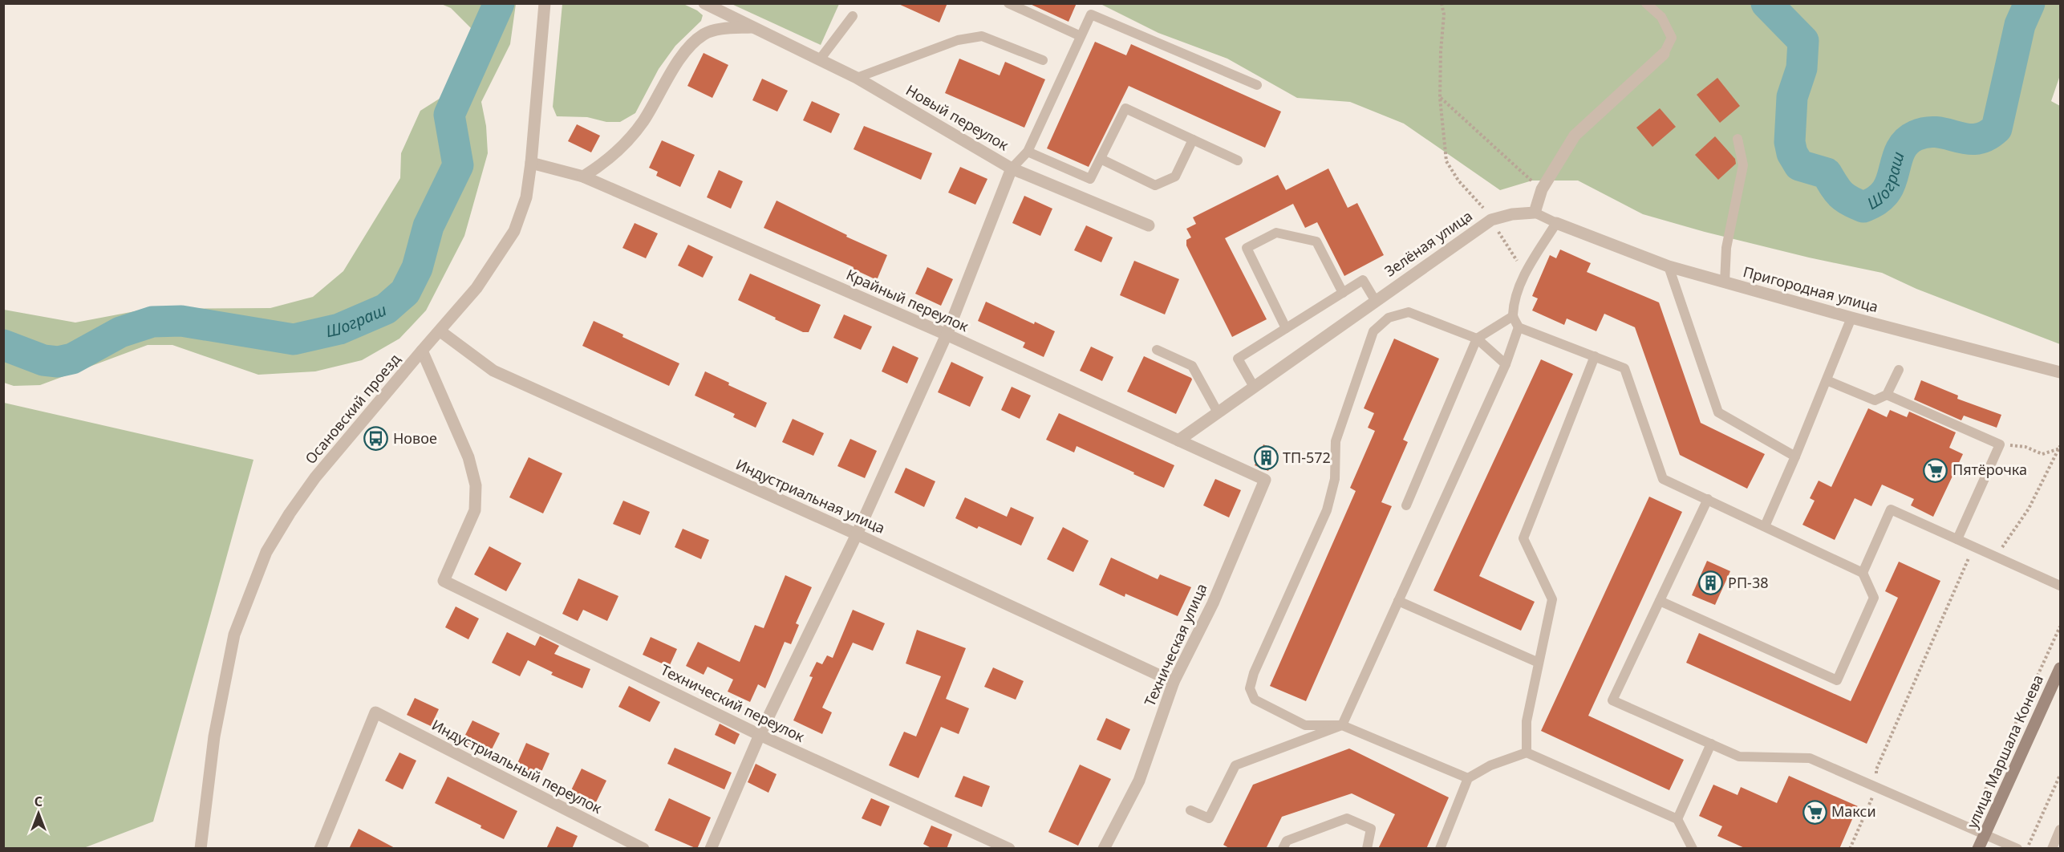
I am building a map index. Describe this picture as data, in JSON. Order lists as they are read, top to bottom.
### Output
{
  "streets": {
    "main road": ["улица Маршала Конева"],
    "street": [
      "Новый переулок",
      "Зелёная улица",
      "Пригородная улица",
      "Крайный переулок",
      "Осановский проезд",
      "Индустриальная улица",
      "Техническая улица",
      "Технический переулок",
      "Индустриальный переулок"
    ]
  },
  "crossings": [
    ["Зелёная улица", "Крайный переулок"],
    ["Крайный переулок", "Осановский проезд"],
    ["Крайный переулок", "Техническая улица"],
    ["Осановский проезд", "Индустриальная улица"],
    ["Осановский проезд", "Технический переулок"],
    ["Индустриальная улица", "Техническая улица"]
  ],
  "water": ["Шограш"],
  "places": {
    "bus stop": ["Новое"],
    "building": ["ТП-572", "РП-38"],
    "supermarket": ["Пятёрочка", "Макси"]
  },
  "north": "top"
}
